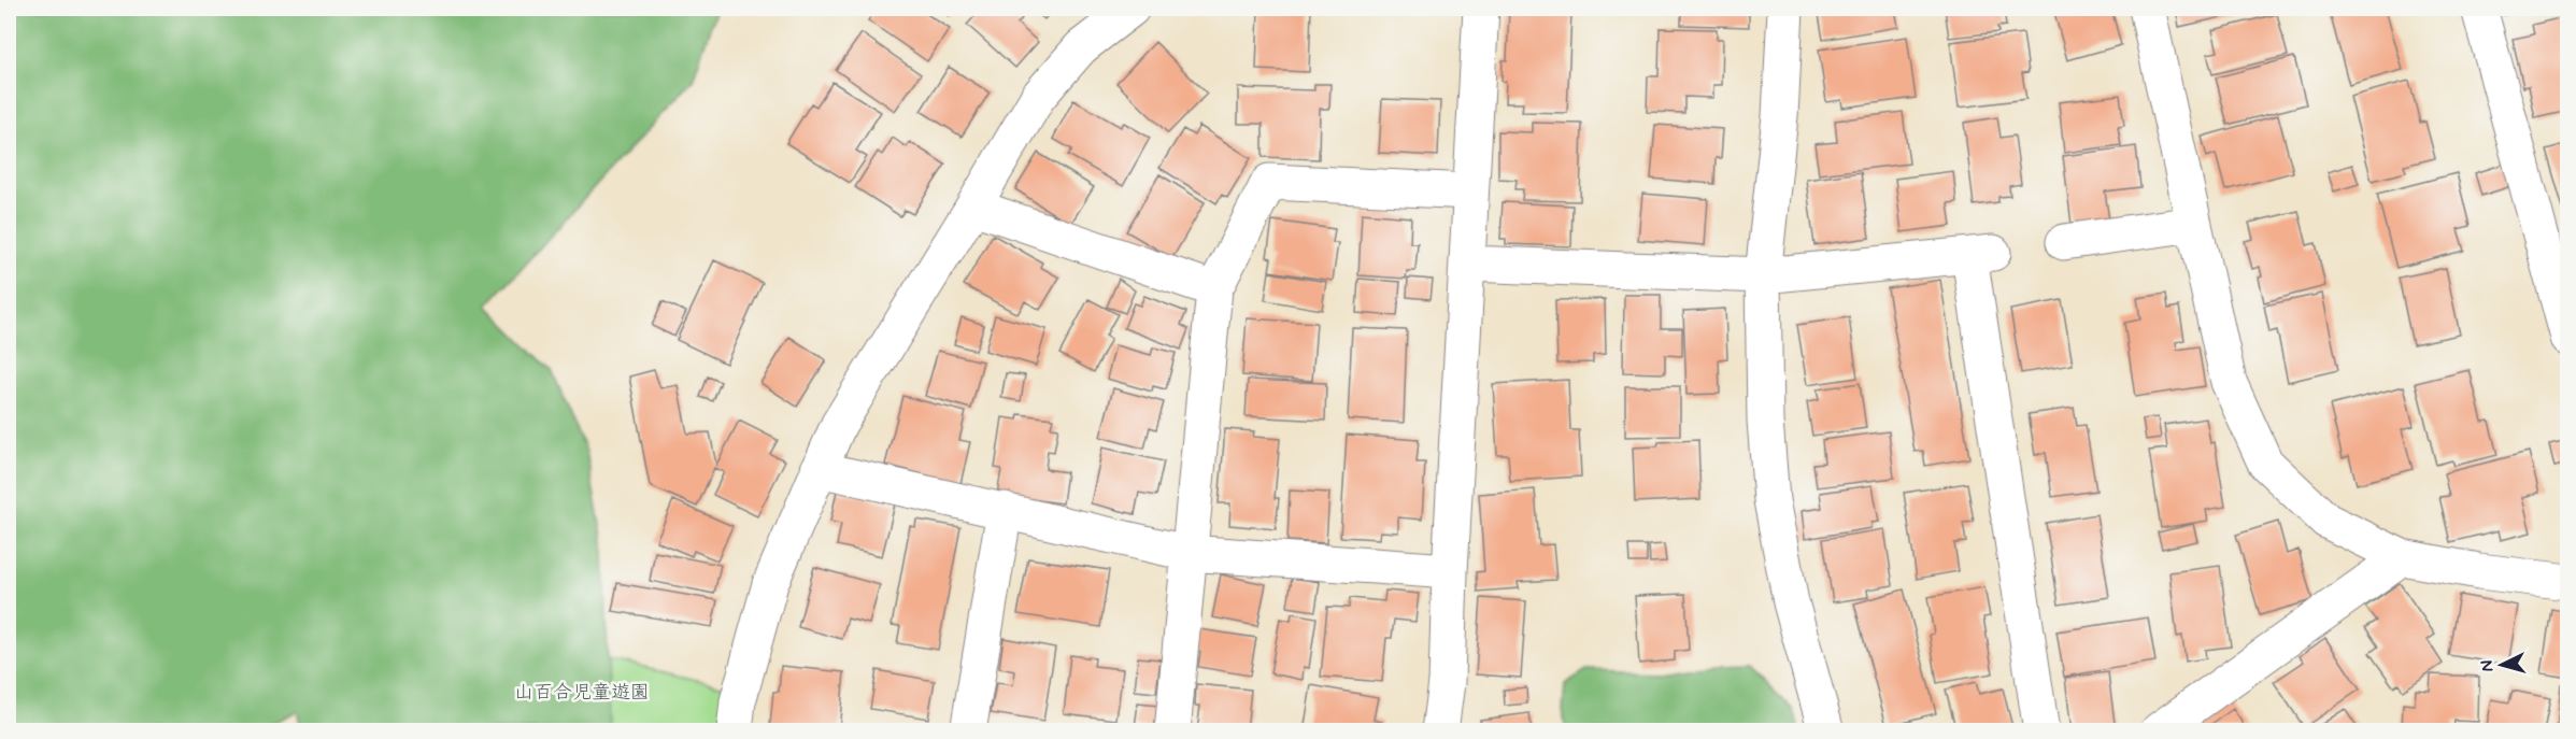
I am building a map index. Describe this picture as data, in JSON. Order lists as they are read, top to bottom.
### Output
{
  "parks": ["山百合児童遊園"],
  "north": "left"
}
